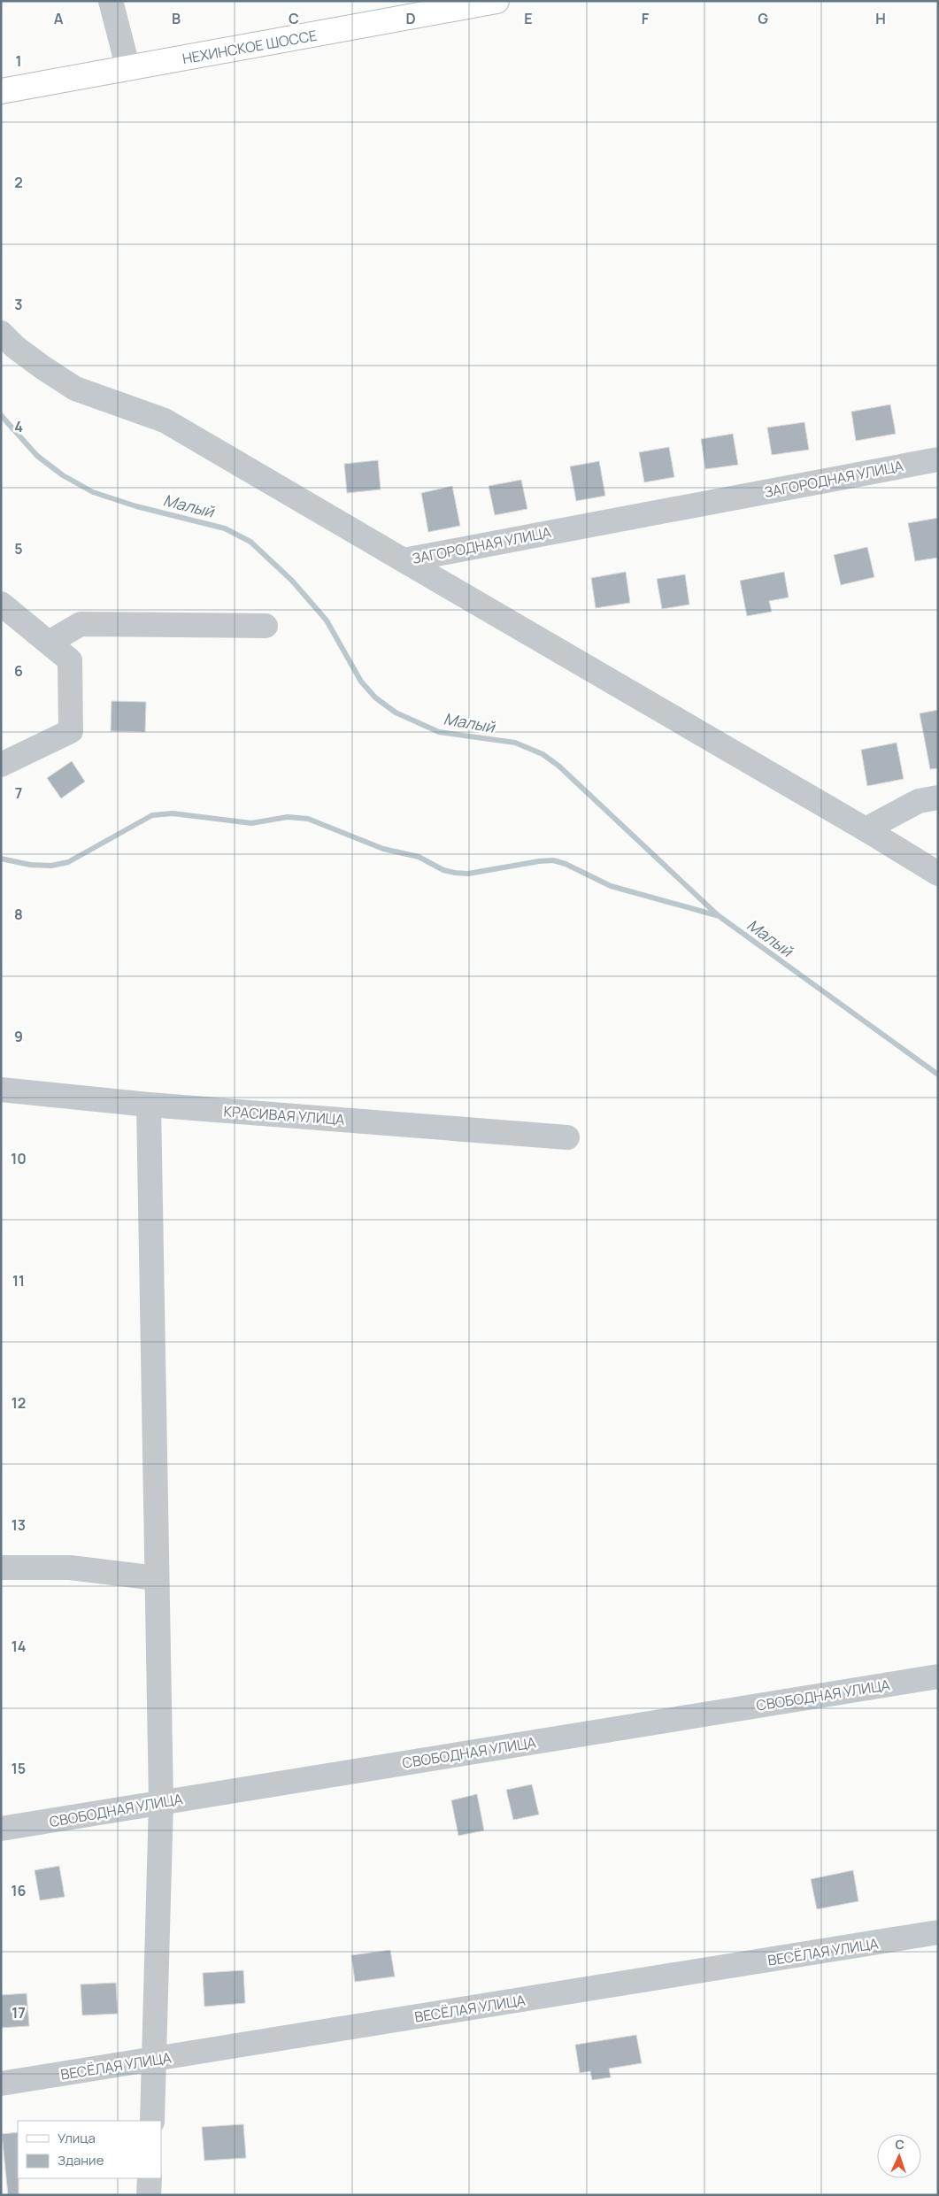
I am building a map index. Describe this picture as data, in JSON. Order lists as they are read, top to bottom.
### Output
{
  "streets": {
    "main road": ["НЕХИНСКОЕ ШОССЕ"],
    "street": [
      "ЗАГОРОДНАЯ УЛИЦА",
      "КРАСИВАЯ УЛИЦА",
      "СВОБОДНАЯ УЛИЦА",
      "ВЕСЁЛАЯ УЛИЦА"
    ]
  },
  "water": ["Малый"],
  "legend": ["Улица", "Здание"],
  "north": "top",
  "grid": {
    "columns": [
      "A",
      "B",
      "C",
      "D",
      "E",
      "F",
      "G",
      "H"
    ],
    "rows": [
      "1",
      "2",
      "3",
      "4",
      "5",
      "6",
      "7",
      "8",
      "9",
      "10",
      "11",
      "12",
      "13",
      "14",
      "15",
      "16",
      "17"
    ]
  }
}
